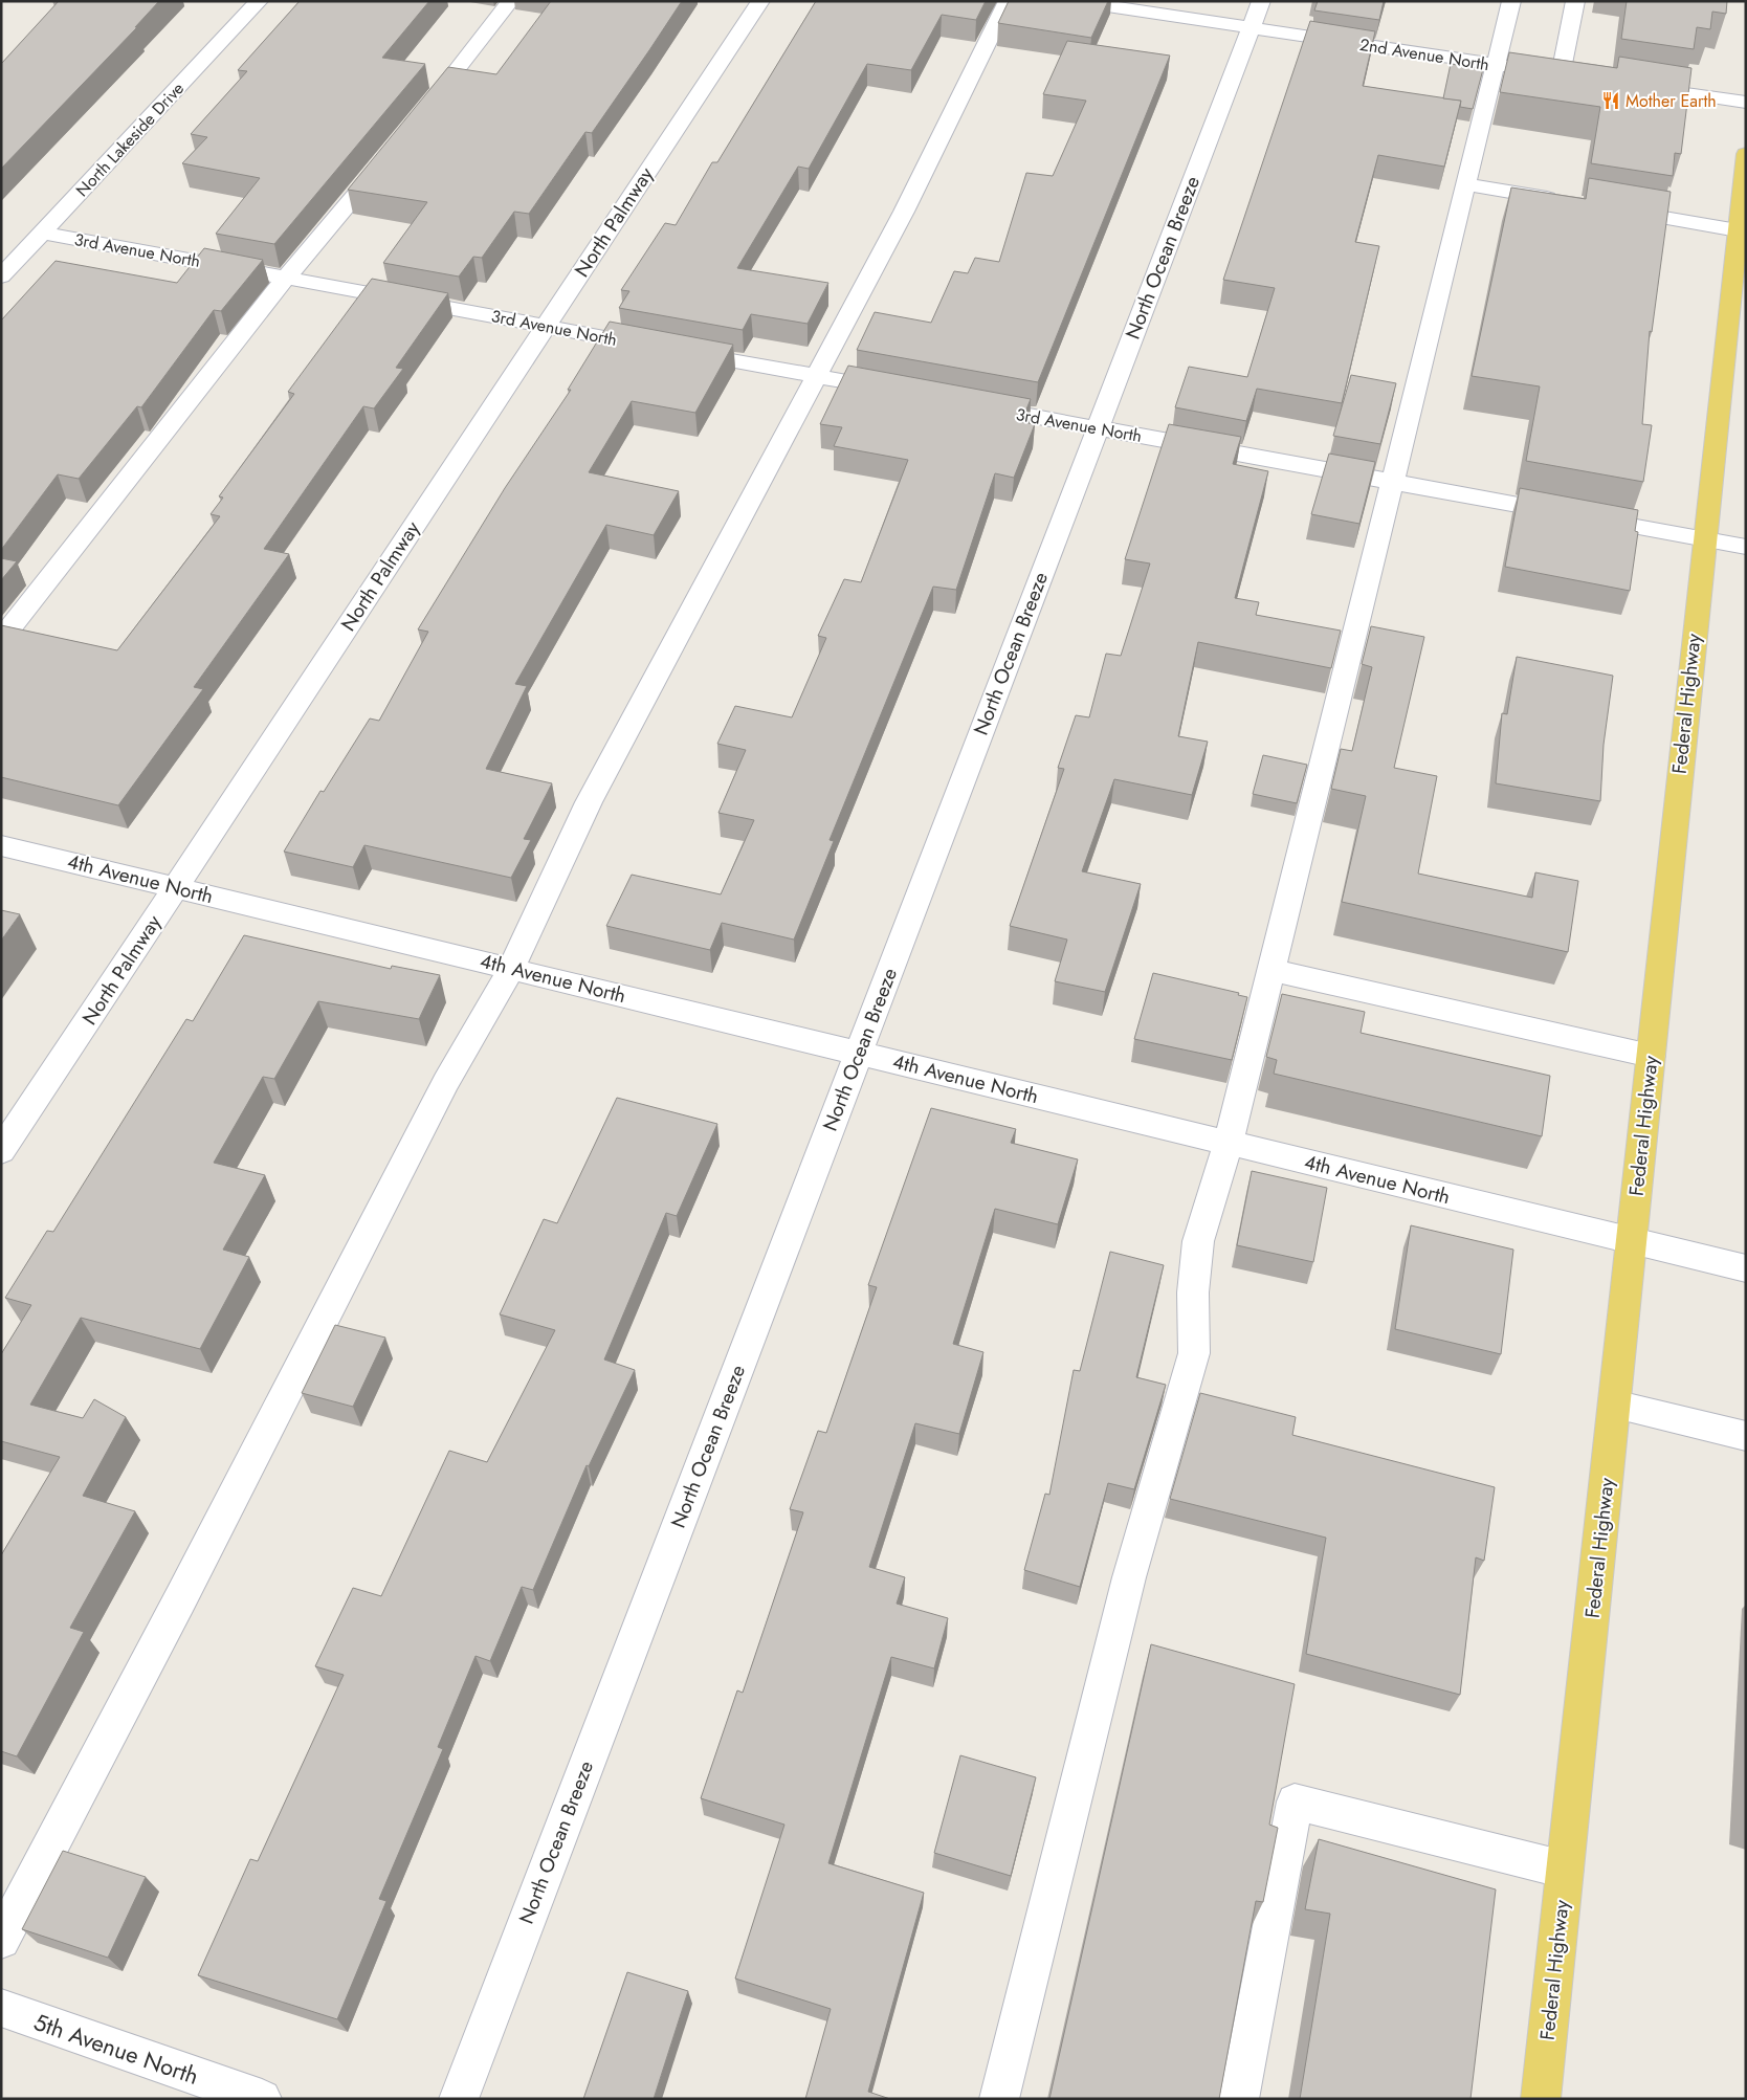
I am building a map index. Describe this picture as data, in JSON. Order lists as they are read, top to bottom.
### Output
{
  "streets": {
    "main road": ["Federal Highway"],
    "street": [
      "2nd Avenue North",
      "North Lakeside Drive",
      "North Palmway",
      "3rd Avenue North",
      "North Ocean Breeze",
      "4th Avenue North",
      "5th Avenue North"
    ]
  },
  "crossings": [
    ["2nd Avenue North", "North Ocean Breeze"],
    ["North Lakeside Drive", "3rd Avenue North"],
    ["North Palmway", "3rd Avenue North"],
    ["North Palmway", "4th Avenue North"],
    ["3rd Avenue North", "North Ocean Breeze"],
    ["3rd Avenue North", "Federal Highway"],
    ["North Ocean Breeze", "4th Avenue North"],
    ["Federal Highway", "4th Avenue North"]
  ],
  "places": {
    "restaurant": ["Mother Earth"]
  }
}
